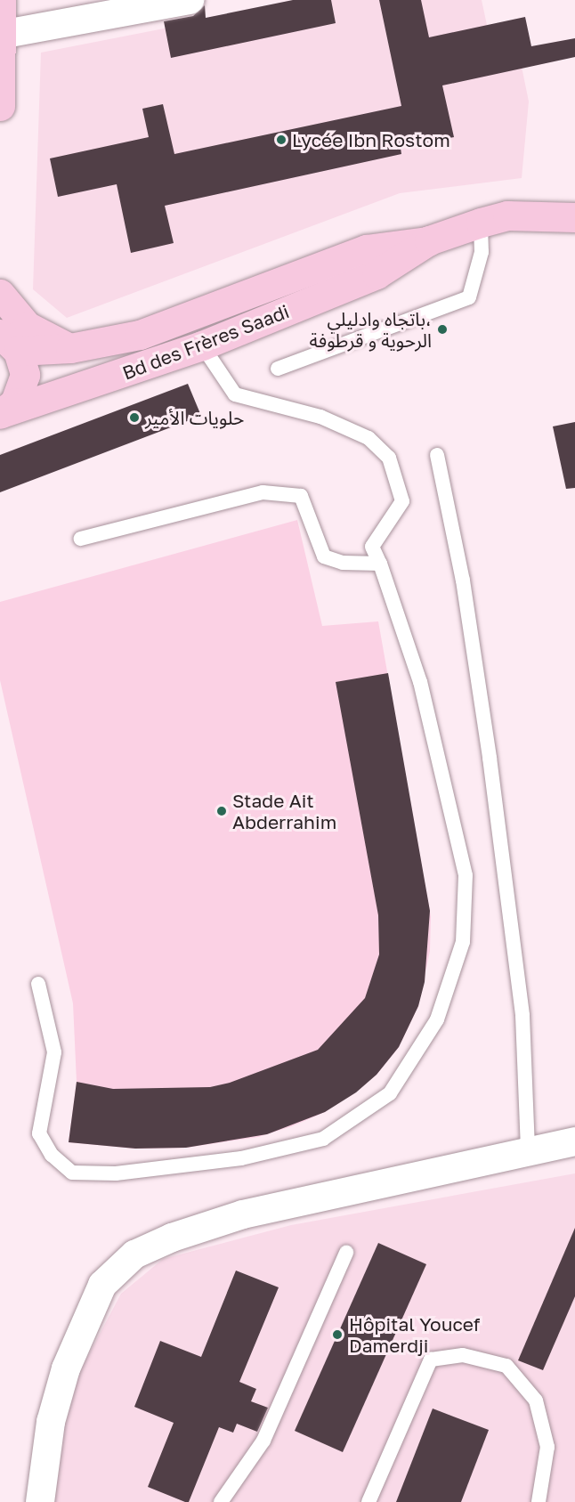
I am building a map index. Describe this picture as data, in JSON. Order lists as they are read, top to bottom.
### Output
{
  "streets": {
    "main road": ["Bd des Frères Saadi"]
  },
  "places": [
    "Lycée Ibn Rostom",
    "باتجاه وادليلي، الرحوية و قرطوفة",
    "حلويات الأمير",
    "Stade Ait Abderrahim",
    "Hôpital Youcef Damerdji"
  ]
}
